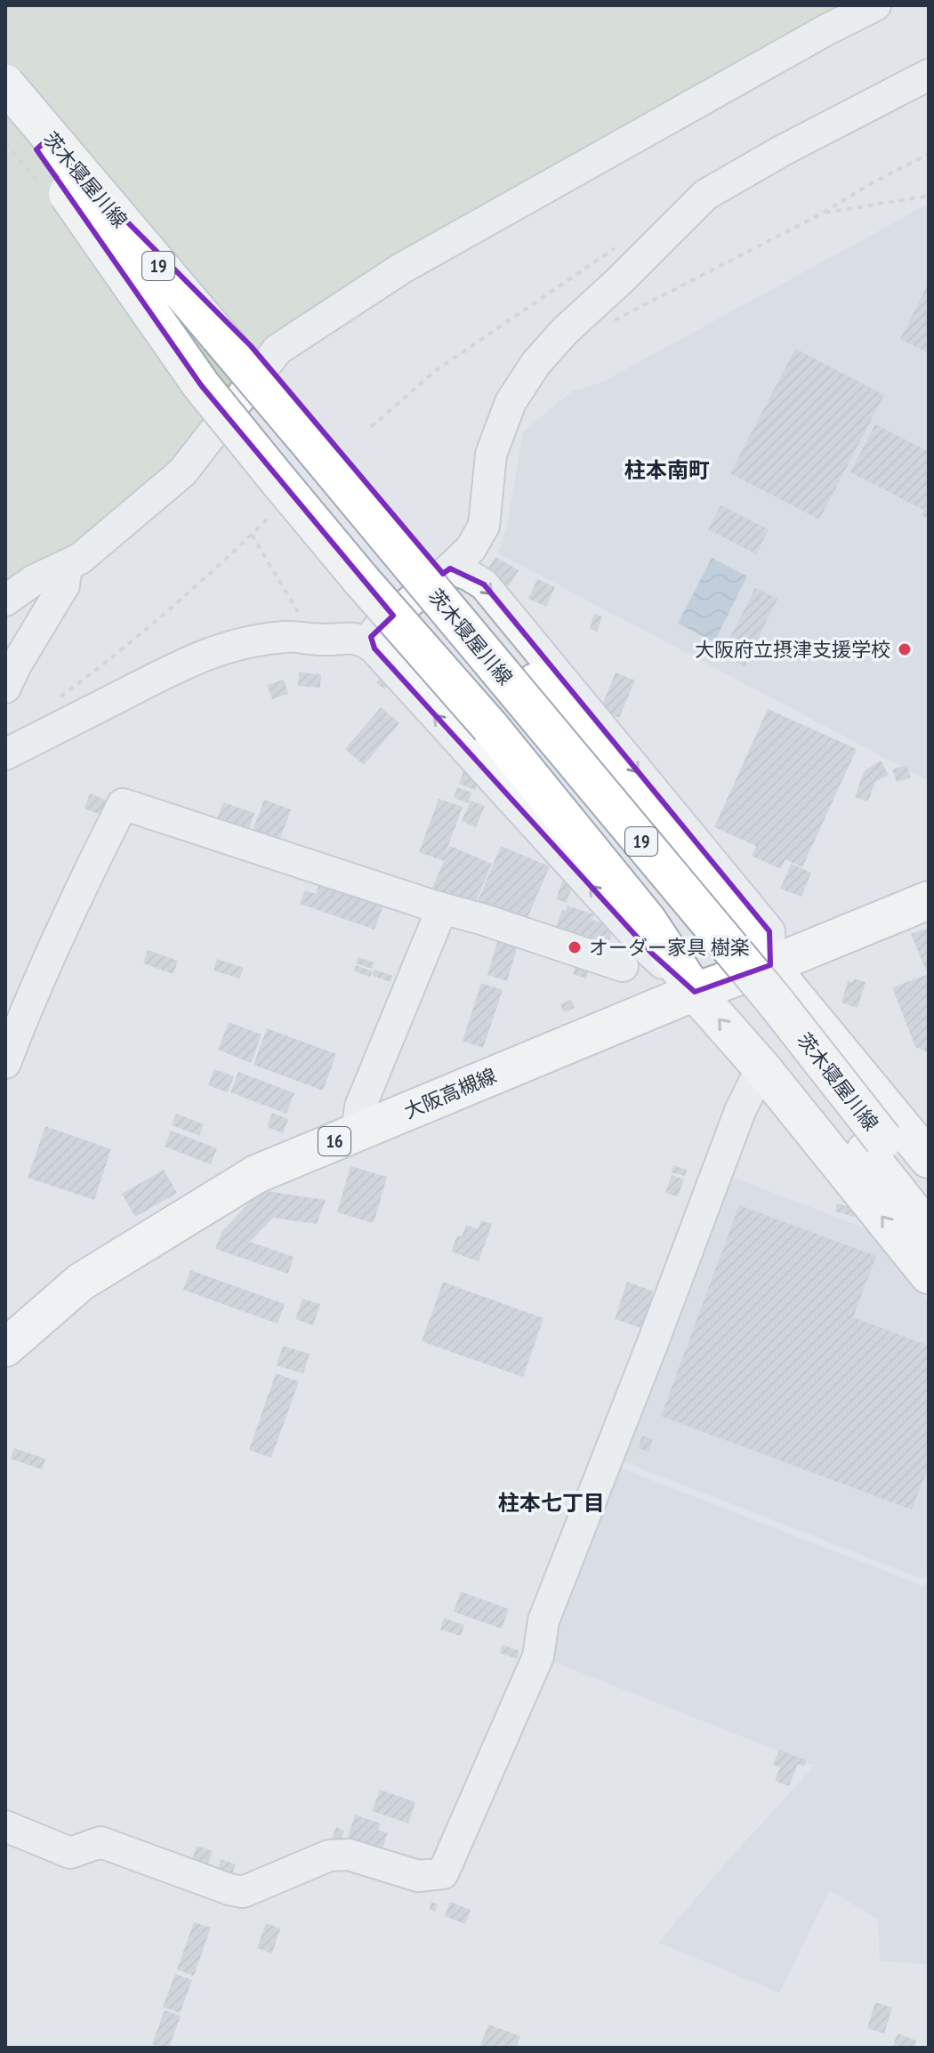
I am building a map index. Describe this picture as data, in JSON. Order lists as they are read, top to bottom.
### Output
{
  "streets": {
    "main road": [
      "茨木寝屋川線",
      "19",
      "大阪高槻線",
      "16"
    ]
  },
  "districts": ["柱本南町", "柱本七丁目"],
  "places": ["大阪府立摂津支援学校", "オーダー家具 樹楽"]
}
